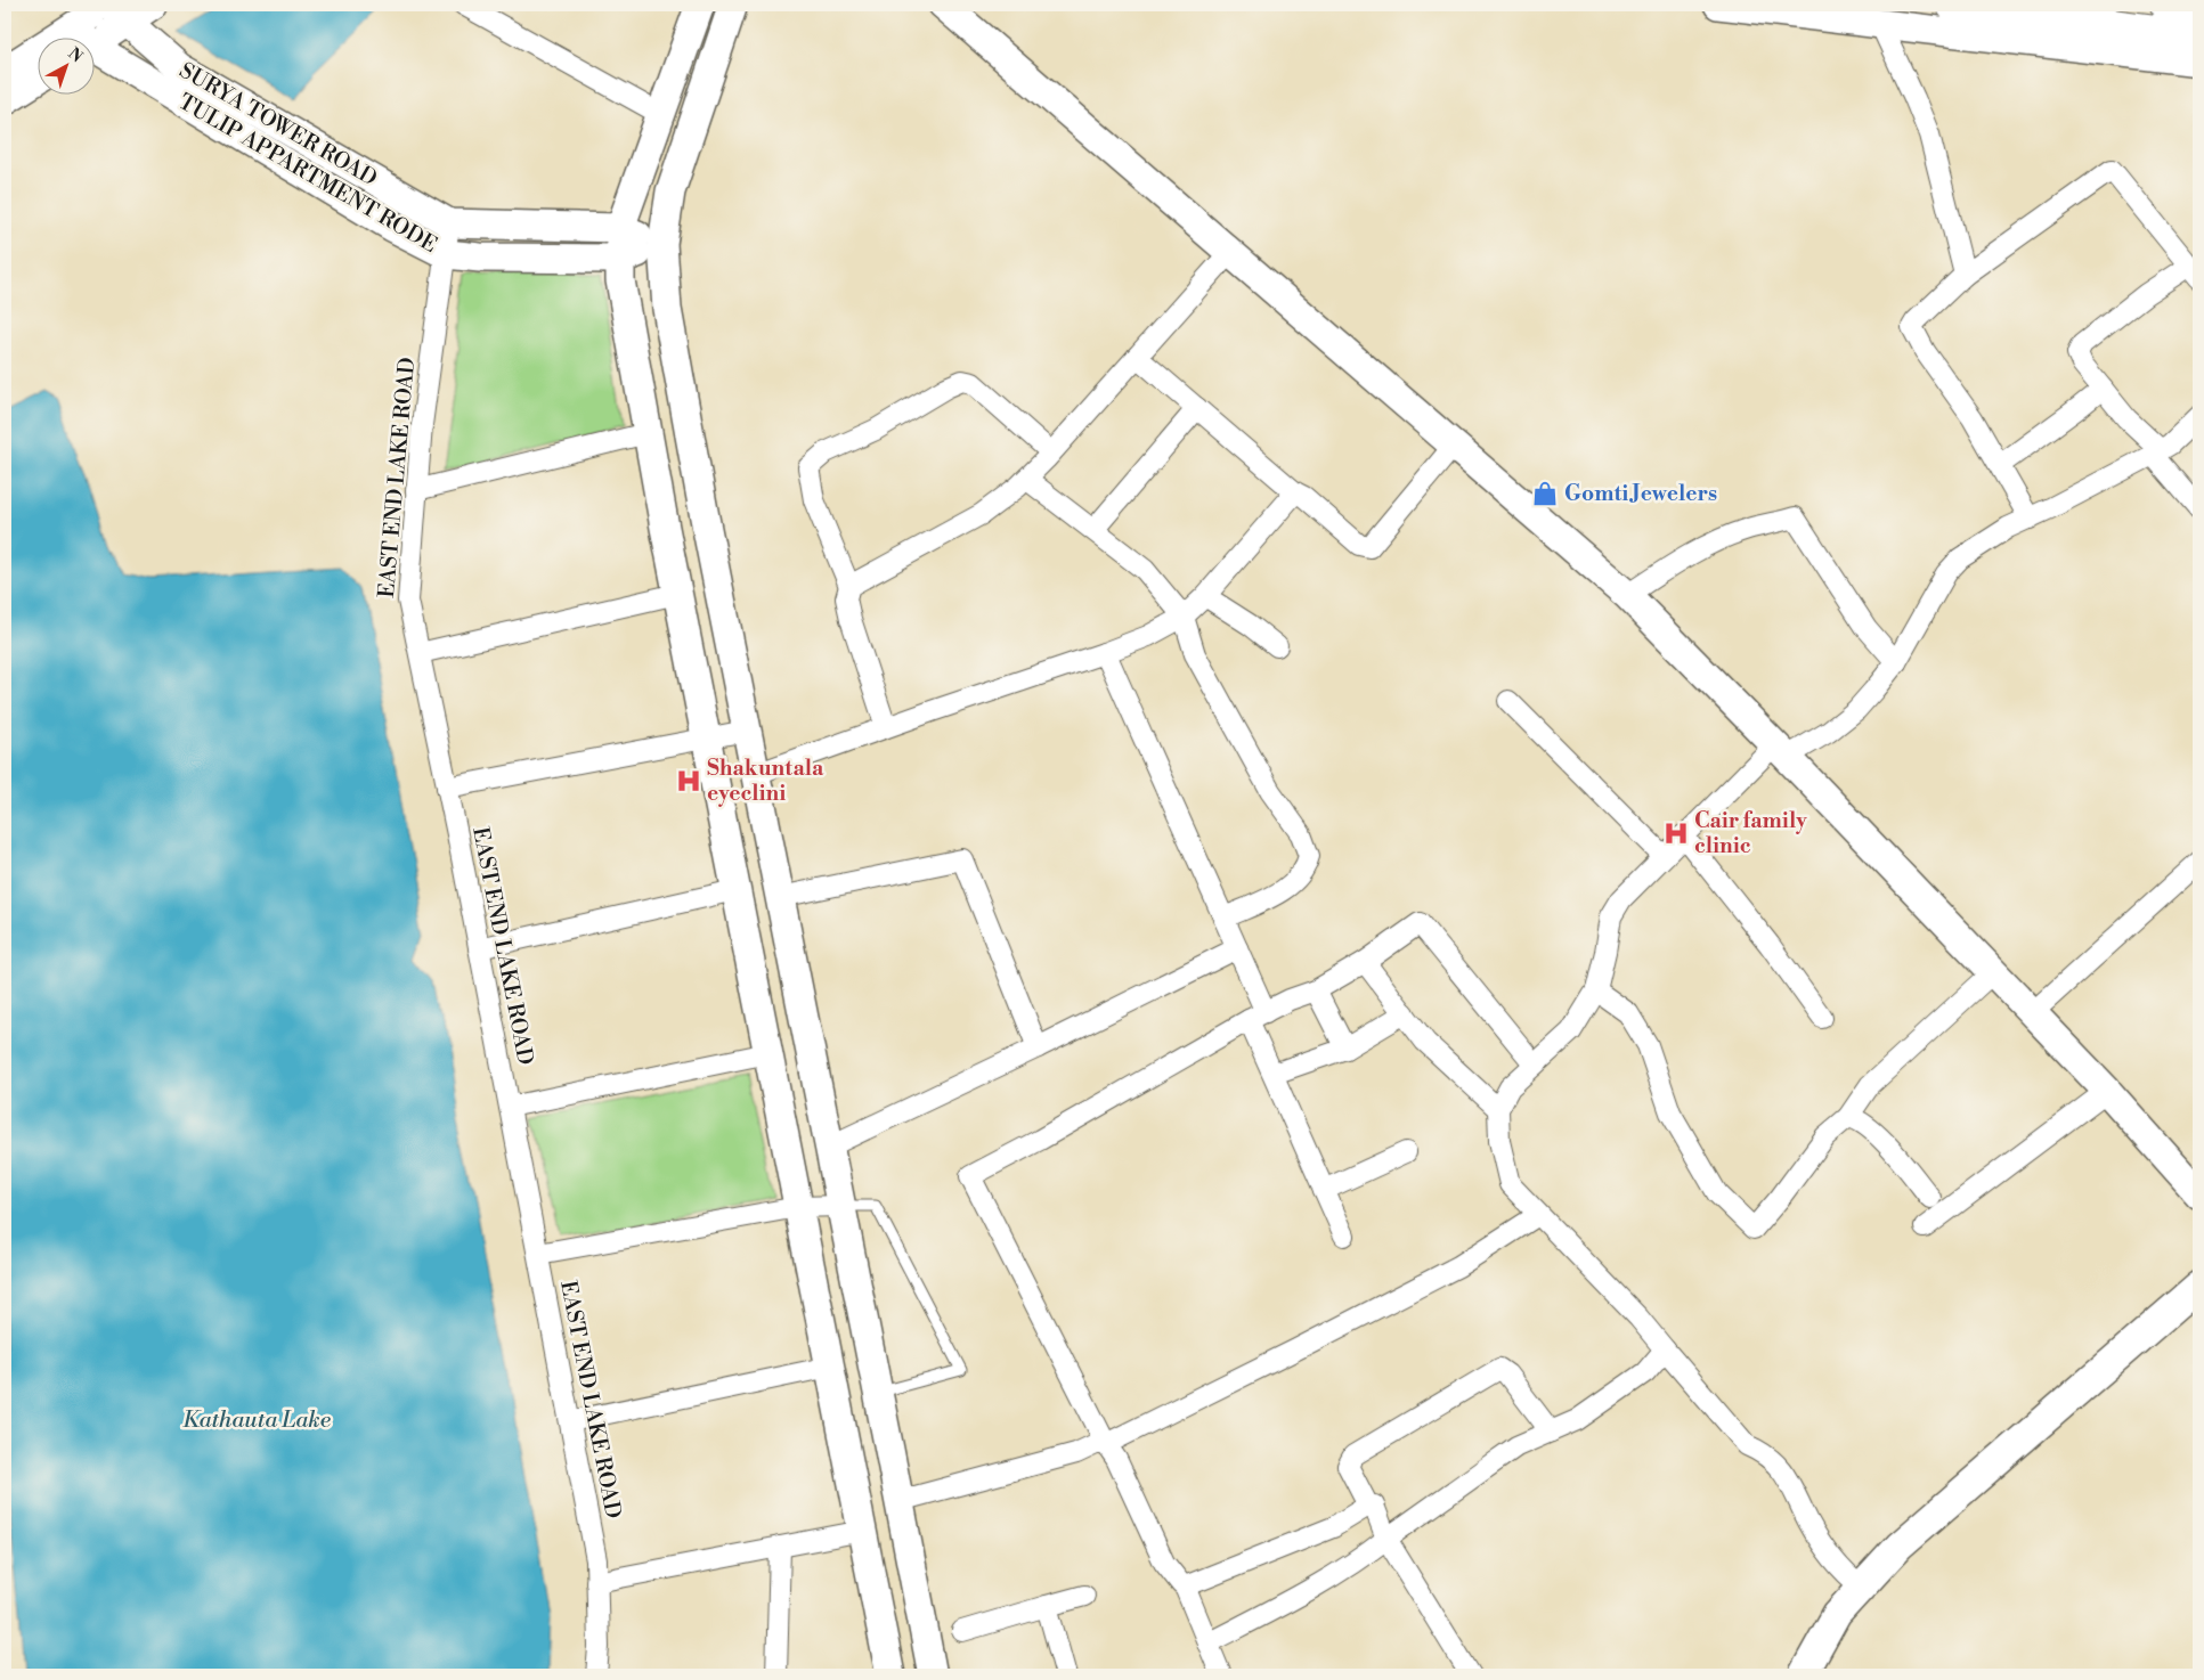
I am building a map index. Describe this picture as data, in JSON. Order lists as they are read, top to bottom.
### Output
{
  "streets": {
    "street": ["SURYA TOWER ROAD", "TULIP APPARTMENT RODE", "EAST END LAKE ROAD"]
  },
  "crossings": [
    ["SURYA TOWER ROAD", "TULIP APPARTMENT RODE"],
    ["SURYA TOWER ROAD", "EAST END LAKE ROAD"],
    ["TULIP APPARTMENT RODE", "EAST END LAKE ROAD"]
  ],
  "water": ["Kathauta Lake"],
  "places": {
    "shop": ["Gomti Jewelers"],
    "hospital": ["Shakuntala eyeclini", "Cair family clinic"]
  },
  "north": "top right"
}
